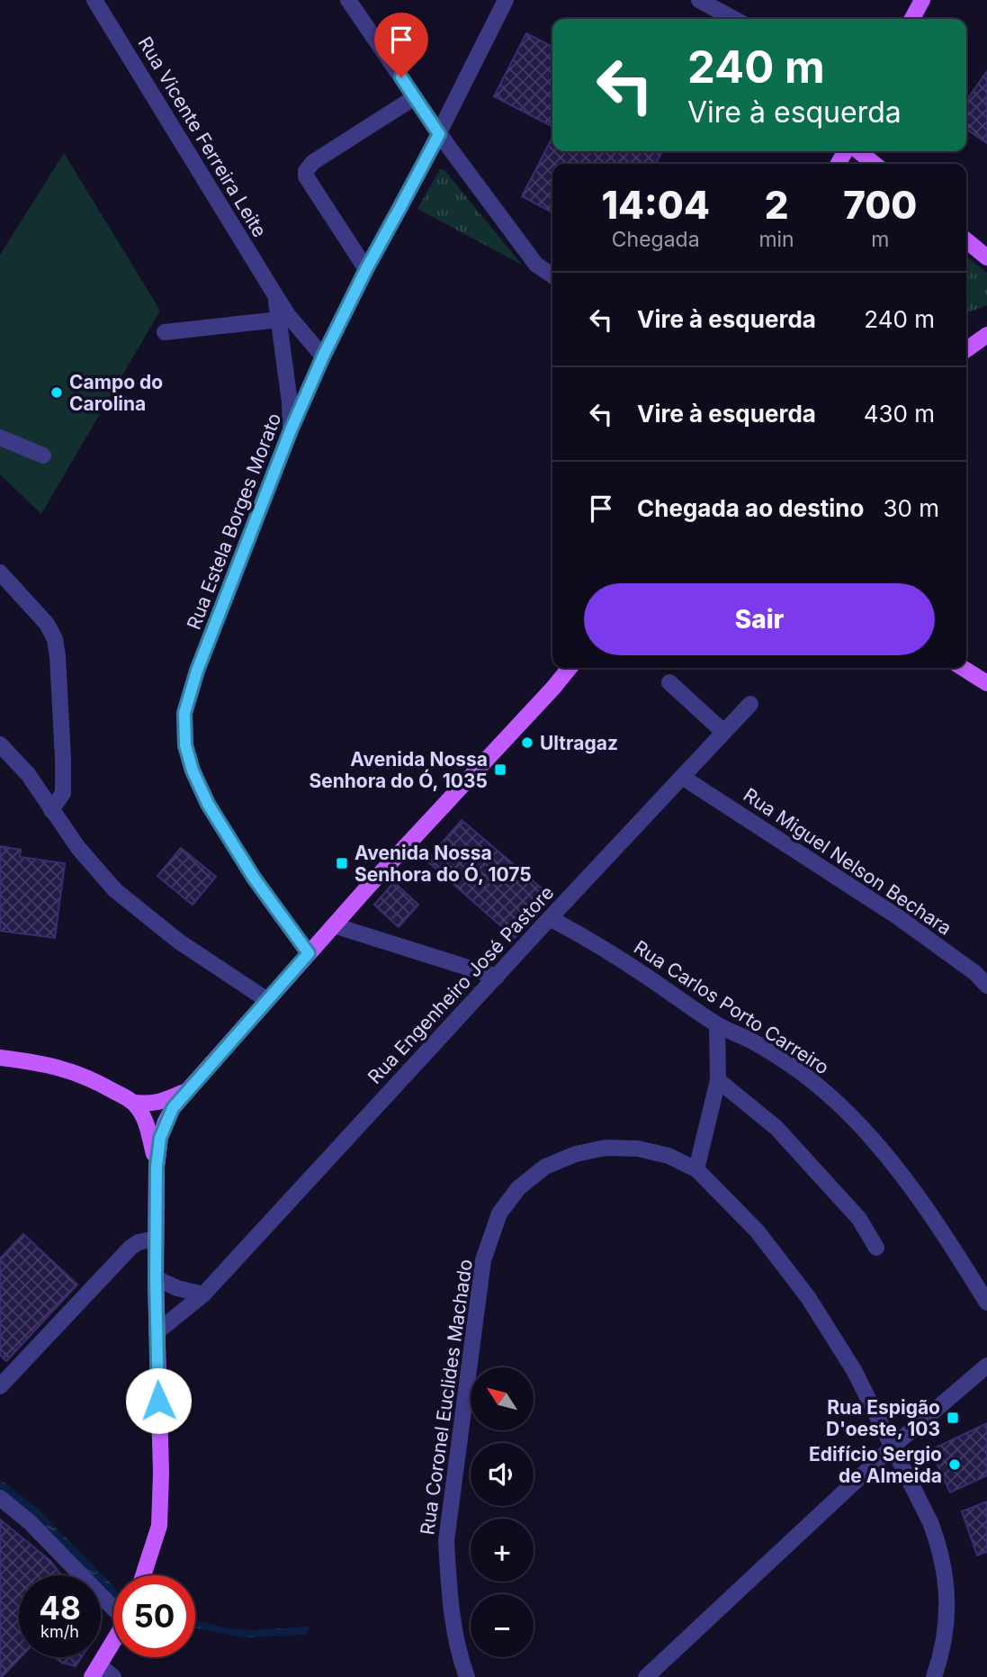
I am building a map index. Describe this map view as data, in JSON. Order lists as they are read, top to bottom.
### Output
{
  "streets": {
    "street": [
      "Rua Vicente Ferreira Leite",
      "Rua Estela Borges Morato",
      "Rua Miguel Nelson Bechara",
      "Rua Engenheiro José Pastore",
      "Rua Carlos Porto Carreiro",
      "Rua Coronel Euclides Machado"
    ]
  },
  "crossings": [
    ["Rua Vicente Ferreira Leite", "Rua Estela Borges Morato"],
    ["Rua Miguel Nelson Bechara", "Rua Engenheiro José Pastore"],
    ["Rua Engenheiro José Pastore", "Rua Carlos Porto Carreiro"]
  ],
  "places": {
    "other": ["Campo do Carolina", "Ultragaz", "Edifício Sergio de Almeida"],
    "transit": ["Avenida Nossa Senhora do Ó, 1035", "Avenida Nossa Senhora do Ó, 1075", "Rua Espigão D'oeste, 103"]
  },
  "north": "top left",
  "page": {
    "turn": ["240 m", "Vire à esquerda"],
    "eta": [
      "14:04",
      "Chegada",
      "2",
      "min",
      "700",
      "m"
    ],
    "list": [
      {
        "name": "Vire à esquerda",
        "value": "240 m"
      },
      {
        "name": "Vire à esquerda",
        "value": "430 m"
      },
      {
        "name": "Chegada ao destino",
        "value": "30 m"
      }
    ],
    "buttons": "Sair",
    "map_buttons": ["+", "−"],
    "speed": "48 km/h",
    "limit": "50"
  }
}
